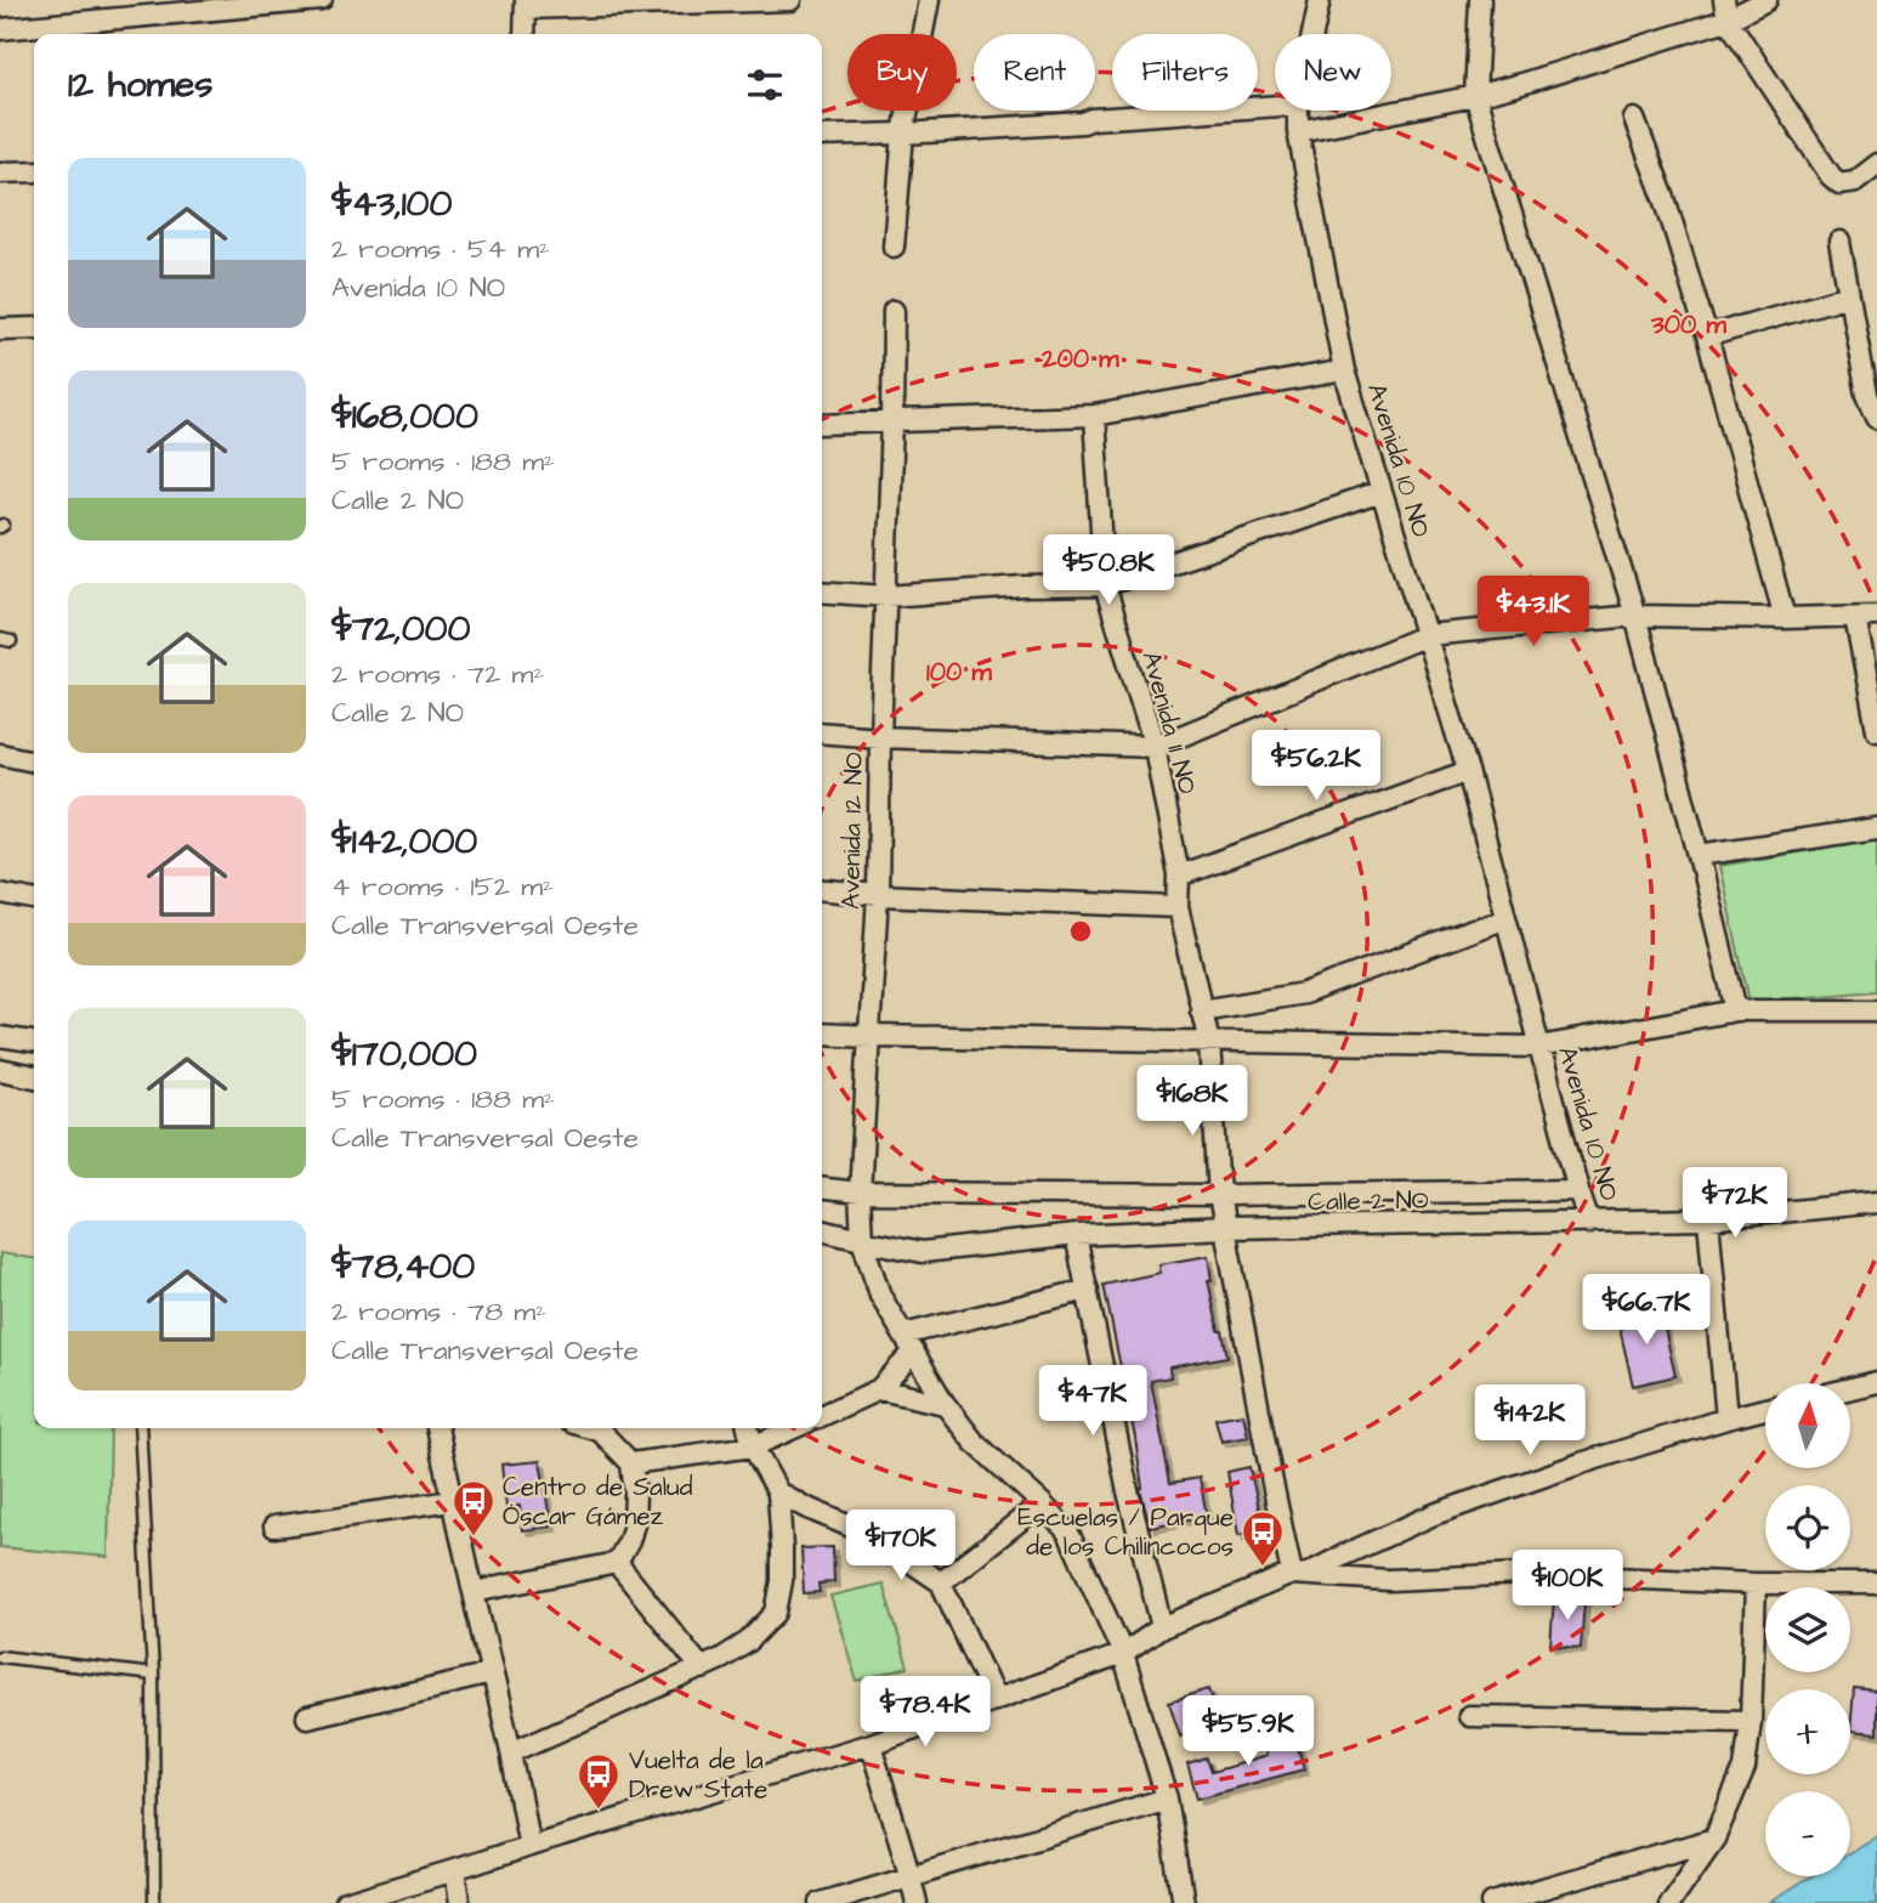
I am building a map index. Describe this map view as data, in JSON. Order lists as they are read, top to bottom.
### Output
{
  "streets": {
    "street": [
      "Avenida 10 NO",
      "Avenida 11 NO",
      "Avenida 12 NO",
      "Calle 2 NO"
    ]
  },
  "crossings": [
    ["Avenida 10 NO", "Calle 2 NO"],
    ["Avenida 11 NO", "Calle 2 NO"],
    ["Avenida 12 NO", "Calle 2 NO"]
  ],
  "places": {
    "bus stop": ["Centro de Salud Óscar Gámez", "Escuelas / Parque de los Chilincocos", "Vuelta de la Drew State"]
  },
  "north": "top",
  "page": {
    "chip": [
      "Buy",
      "Rent",
      "Filters",
      "New"
    ],
    "heading": "12 homes",
    "list": [
      {
        "name": "$43,100",
        "note": "2 rooms · 54 m² · Avenida 10 NO"
      },
      {
        "name": "$168,000",
        "note": "5 rooms · 188 m² · Calle 2 NO"
      },
      {
        "name": "$72,000",
        "note": "2 rooms · 72 m² · Calle 2 NO"
      },
      {
        "name": "$142,000",
        "note": "4 rooms · 152 m² · Calle Transversal Oeste"
      },
      {
        "name": "$170,000",
        "note": "5 rooms · 188 m² · Calle Transversal Oeste"
      },
      {
        "name": "$78,400",
        "note": "2 rooms · 78 m² · Calle Transversal Oeste"
      }
    ],
    "price": [
      "$50.8K",
      "$43.1K",
      "$56.2K",
      "$168K",
      "$72K",
      "$66.7K",
      "$47K",
      "$142K",
      "$170K",
      "$100K",
      "$78.4K",
      "$55.9K"
    ],
    "map_buttons": ["+", "−"]
  },
  "rings": ["300 m", "200 m", "100 m"]
}
